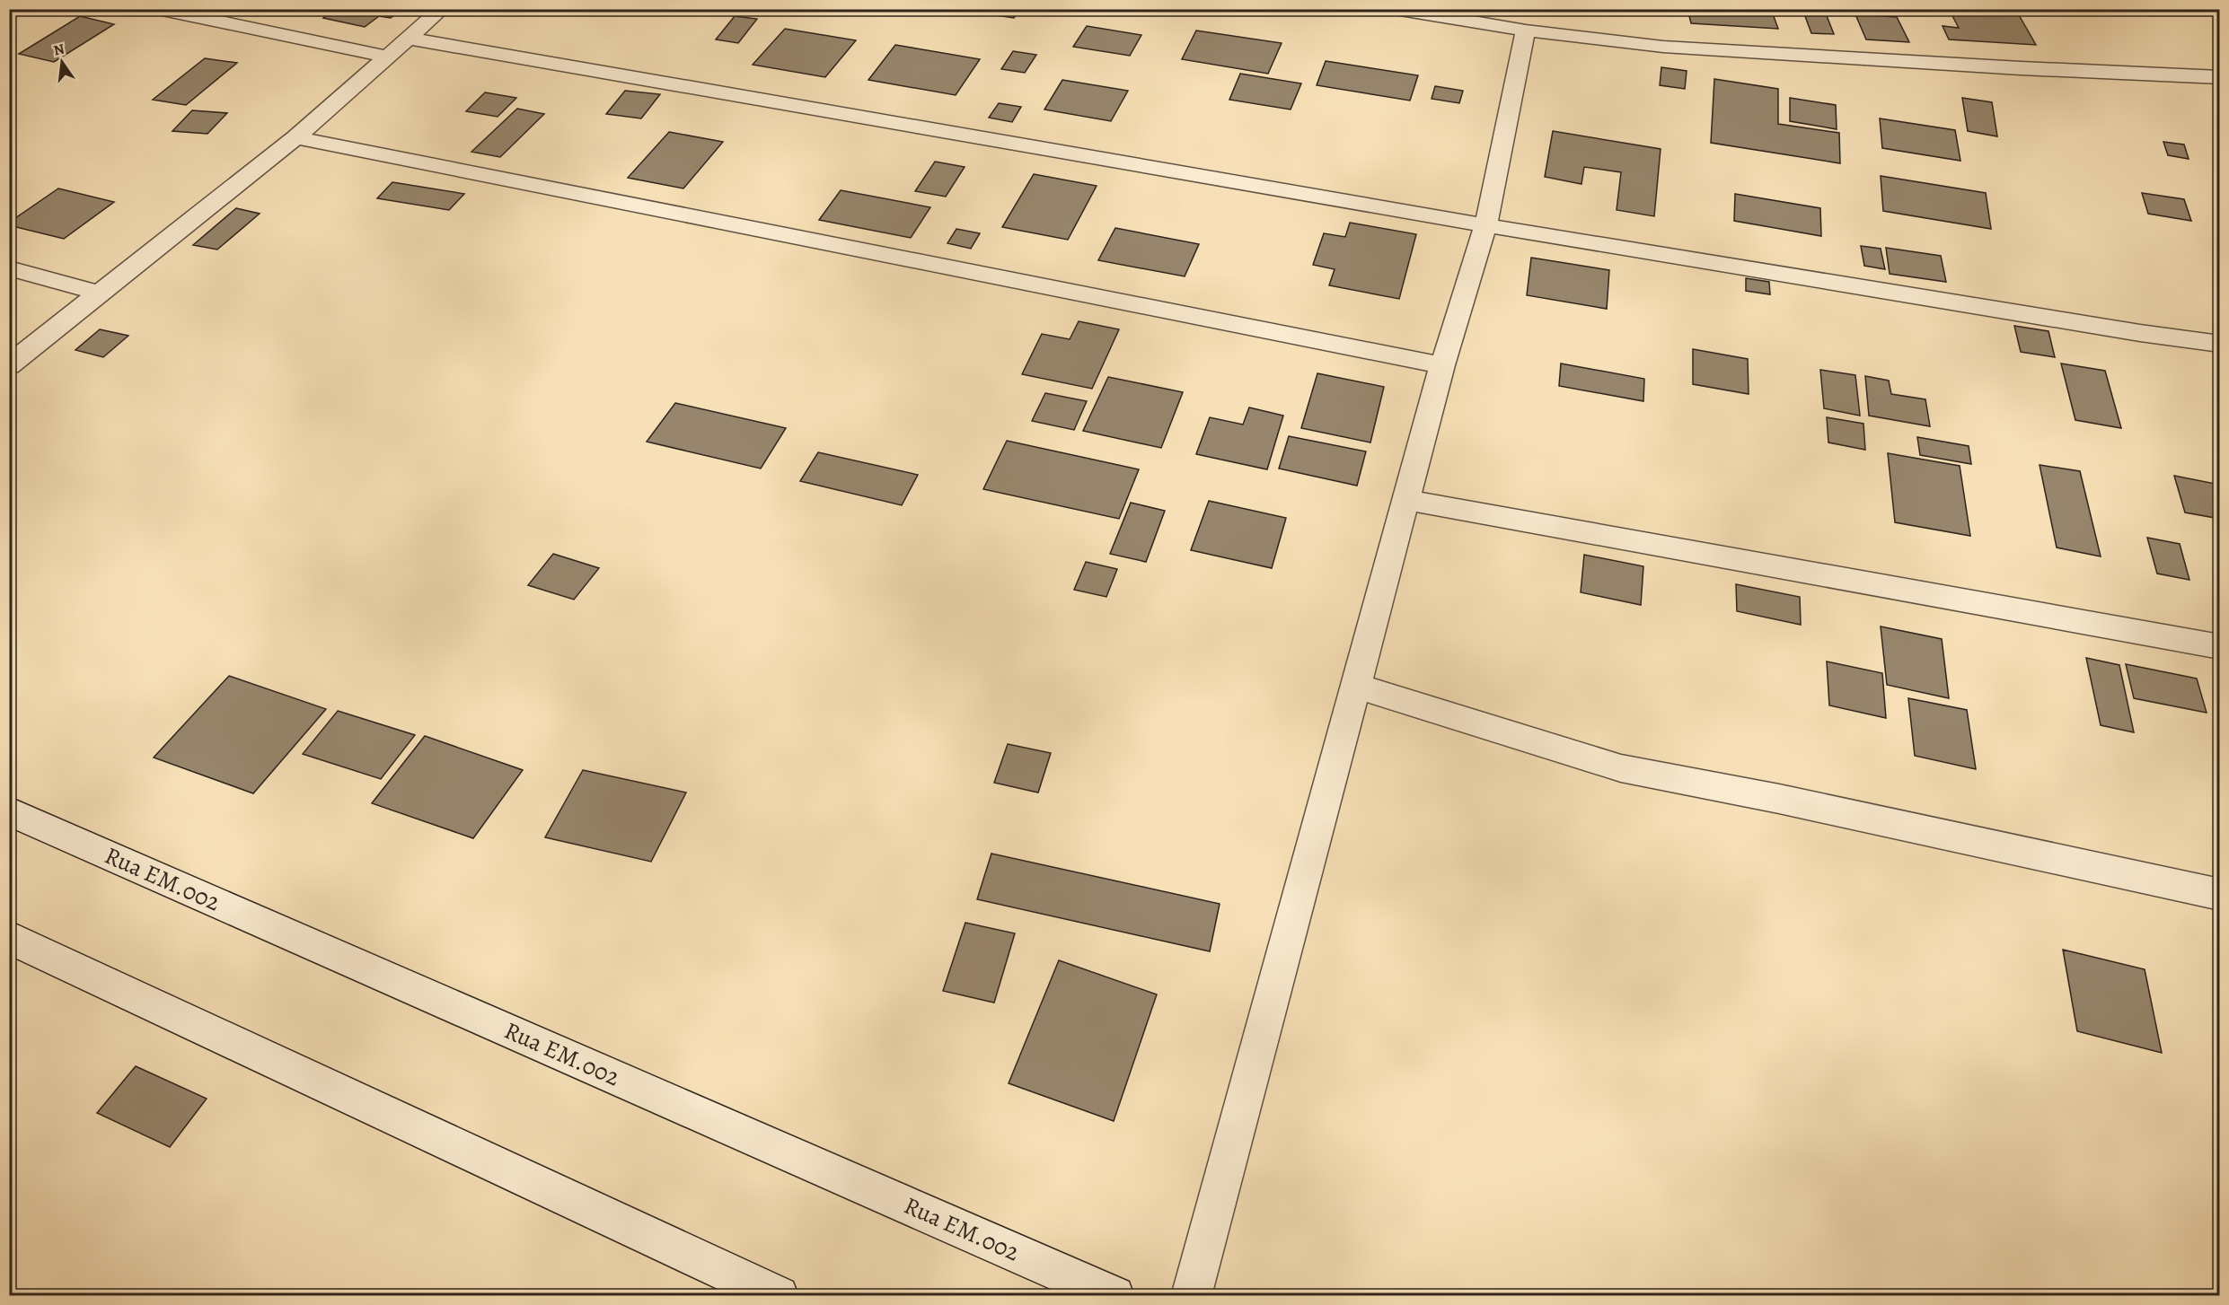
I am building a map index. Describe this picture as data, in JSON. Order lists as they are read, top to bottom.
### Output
{
  "streets": {
    "street": ["Rua EM.002"]
  },
  "north": "top"
}
